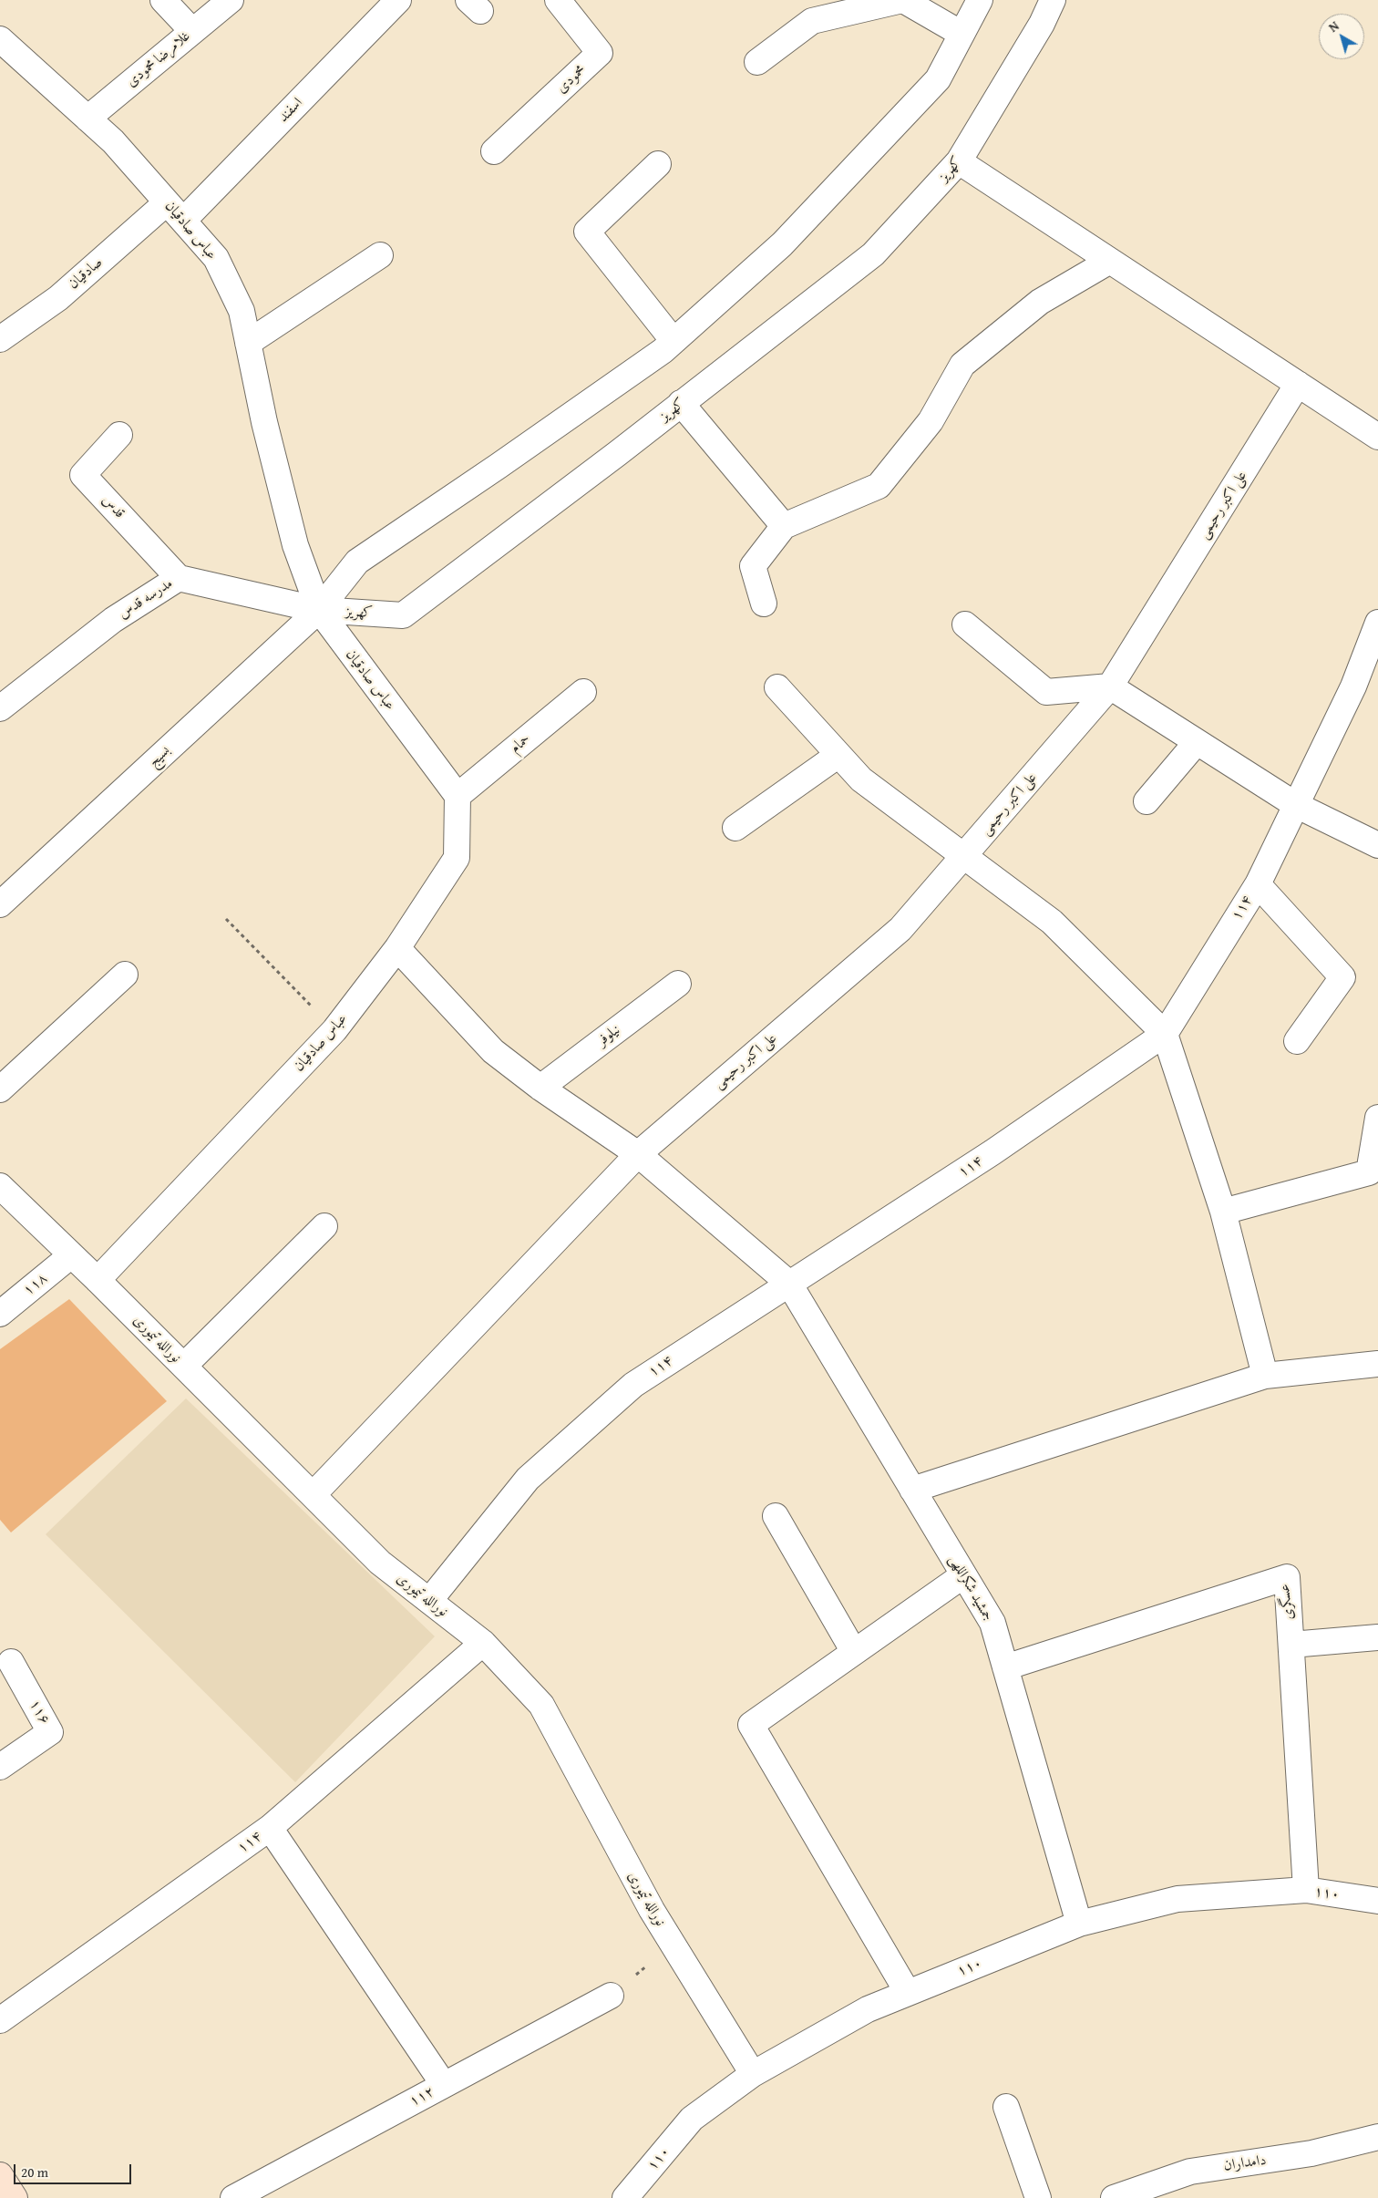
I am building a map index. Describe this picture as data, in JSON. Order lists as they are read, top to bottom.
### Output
{
  "streets": {
    "street": [
      "غلامرضا محمودی",
      "محمودی",
      "اسفند",
      "کهریز",
      "عباس صادقیان",
      "صادقیان",
      "علی اکبر رحیمی",
      "قدس",
      "مدرسه قدس",
      "حمام",
      "بسیج",
      "۱۱۴",
      "نیلوفر",
      "۱۱۸",
      "نورالله تیموری",
      "جمشید شکراللهی",
      "عسگری",
      "۱۱۶",
      "۱۱۰",
      "۱۱۲",
      "دامداران"
    ]
  },
  "crossings": [
    ["غلامرضا محمودی", "عباس صادقیان"],
    ["اسفند", "عباس صادقیان"],
    ["کهریز", "عباس صادقیان"],
    ["کهریز", "مدرسه قدس"],
    ["کهریز", "بسیج"],
    ["عباس صادقیان", "صادقیان"],
    ["عباس صادقیان", "مدرسه قدس"],
    ["عباس صادقیان", "حمام"],
    ["عباس صادقیان", "بسیج"],
    ["عباس صادقیان", "نورالله تیموری"],
    ["عباس صادقیان", "جمشید شکراللهی"],
    ["علی اکبر رحیمی", "نورالله تیموری"],
    ["علی اکبر رحیمی", "جمشید شکراللهی"],
    ["قدس", "مدرسه قدس"],
    ["مدرسه قدس", "بسیج"],
    ["۱۱۴", "نورالله تیموری"],
    ["۱۱۴", "جمشید شکراللهی"],
    ["نیلوفر", "جمشید شکراللهی"],
    ["۱۱۸", "نورالله تیموری"],
    ["نورالله تیموری", "۱۱۰"],
    ["جمشید شکراللهی", "عسگری"],
    ["جمشید شکراللهی", "۱۱۰"],
    ["عسگری", "۱۱۰"]
  ],
  "scale_bar": "20 m",
  "north": "top left"
}
